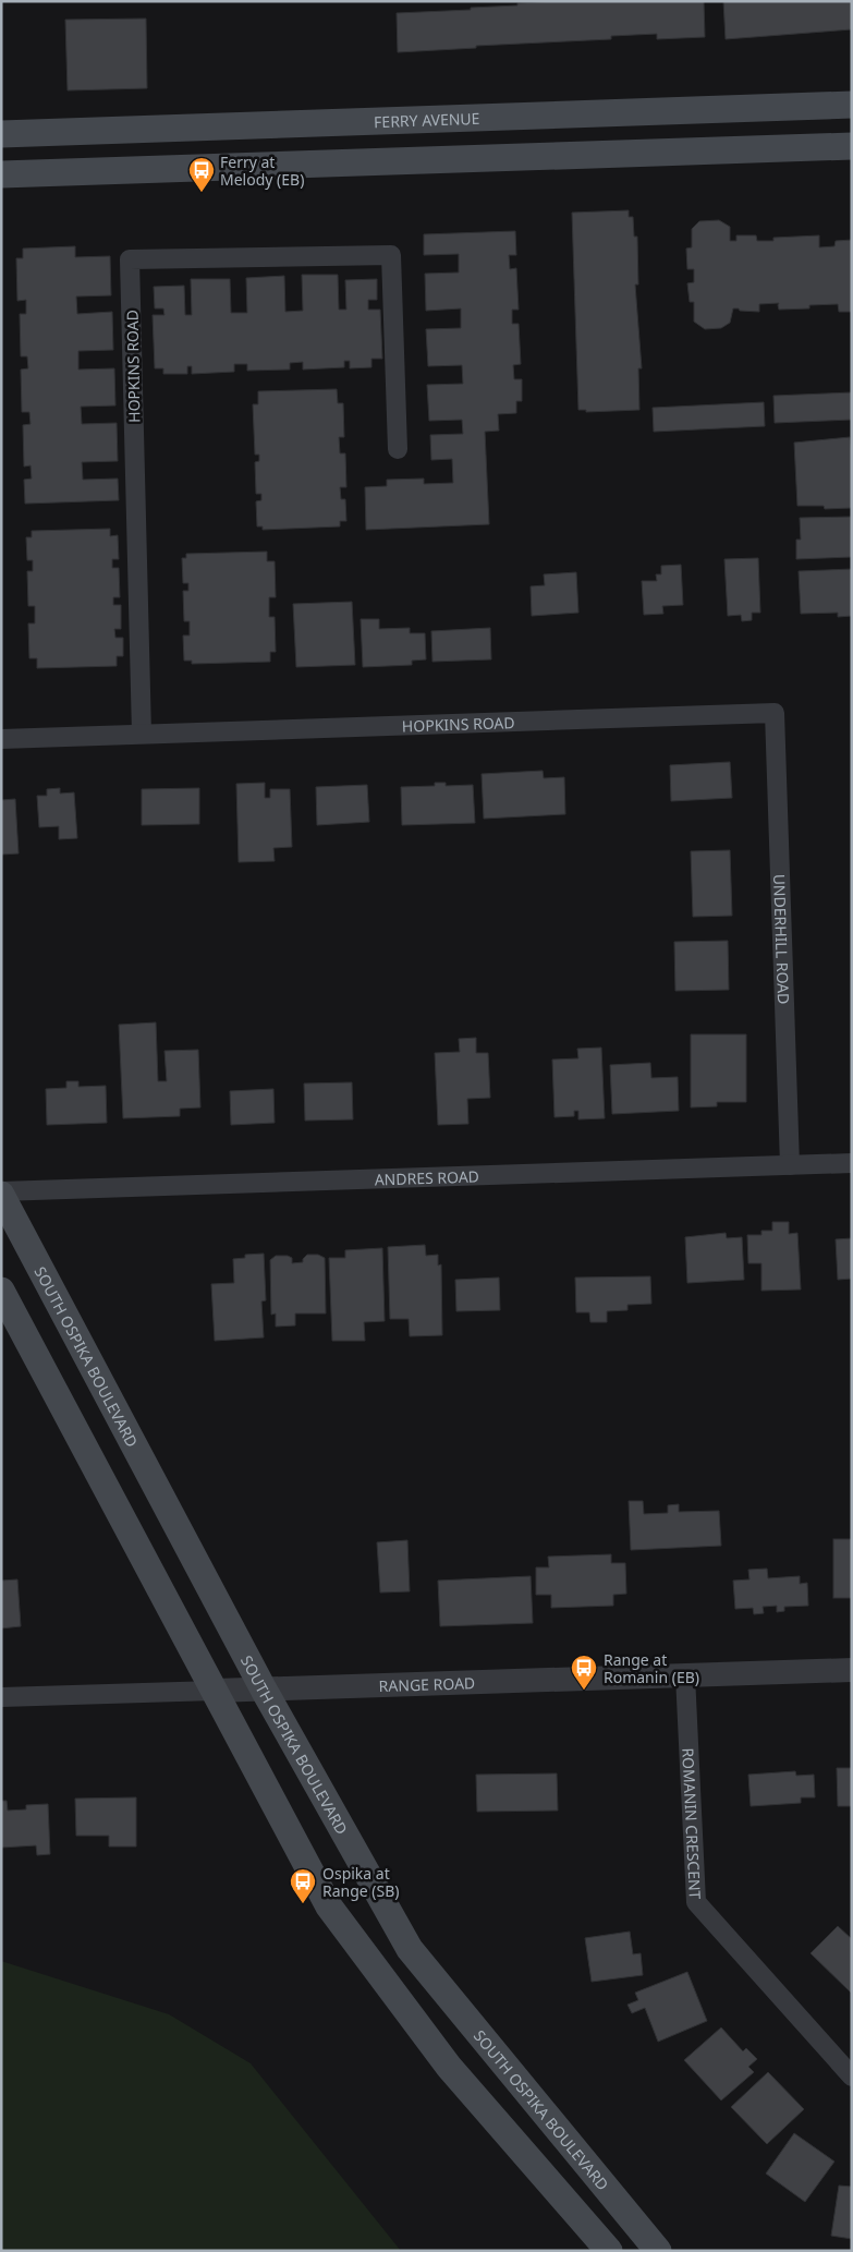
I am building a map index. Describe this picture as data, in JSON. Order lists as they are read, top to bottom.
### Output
{
  "streets": {
    "main road": ["FERRY AVENUE", "SOUTH OSPIKA BOULEVARD"],
    "street": [
      "HOPKINS ROAD",
      "UNDERHILL ROAD",
      "ANDRES ROAD",
      "RANGE ROAD",
      "ROMANIN CRESCENT"
    ]
  },
  "crossings": [
    ["HOPKINS ROAD", "UNDERHILL ROAD"],
    ["UNDERHILL ROAD", "ANDRES ROAD"],
    ["ANDRES ROAD", "SOUTH OSPIKA BOULEVARD"],
    ["SOUTH OSPIKA BOULEVARD", "RANGE ROAD"],
    ["RANGE ROAD", "ROMANIN CRESCENT"]
  ],
  "places": {
    "bus stop": ["Ferry at Melody (EB)", "Range at Romanin (EB)", "Ospika at Range (SB)"]
  }
}
